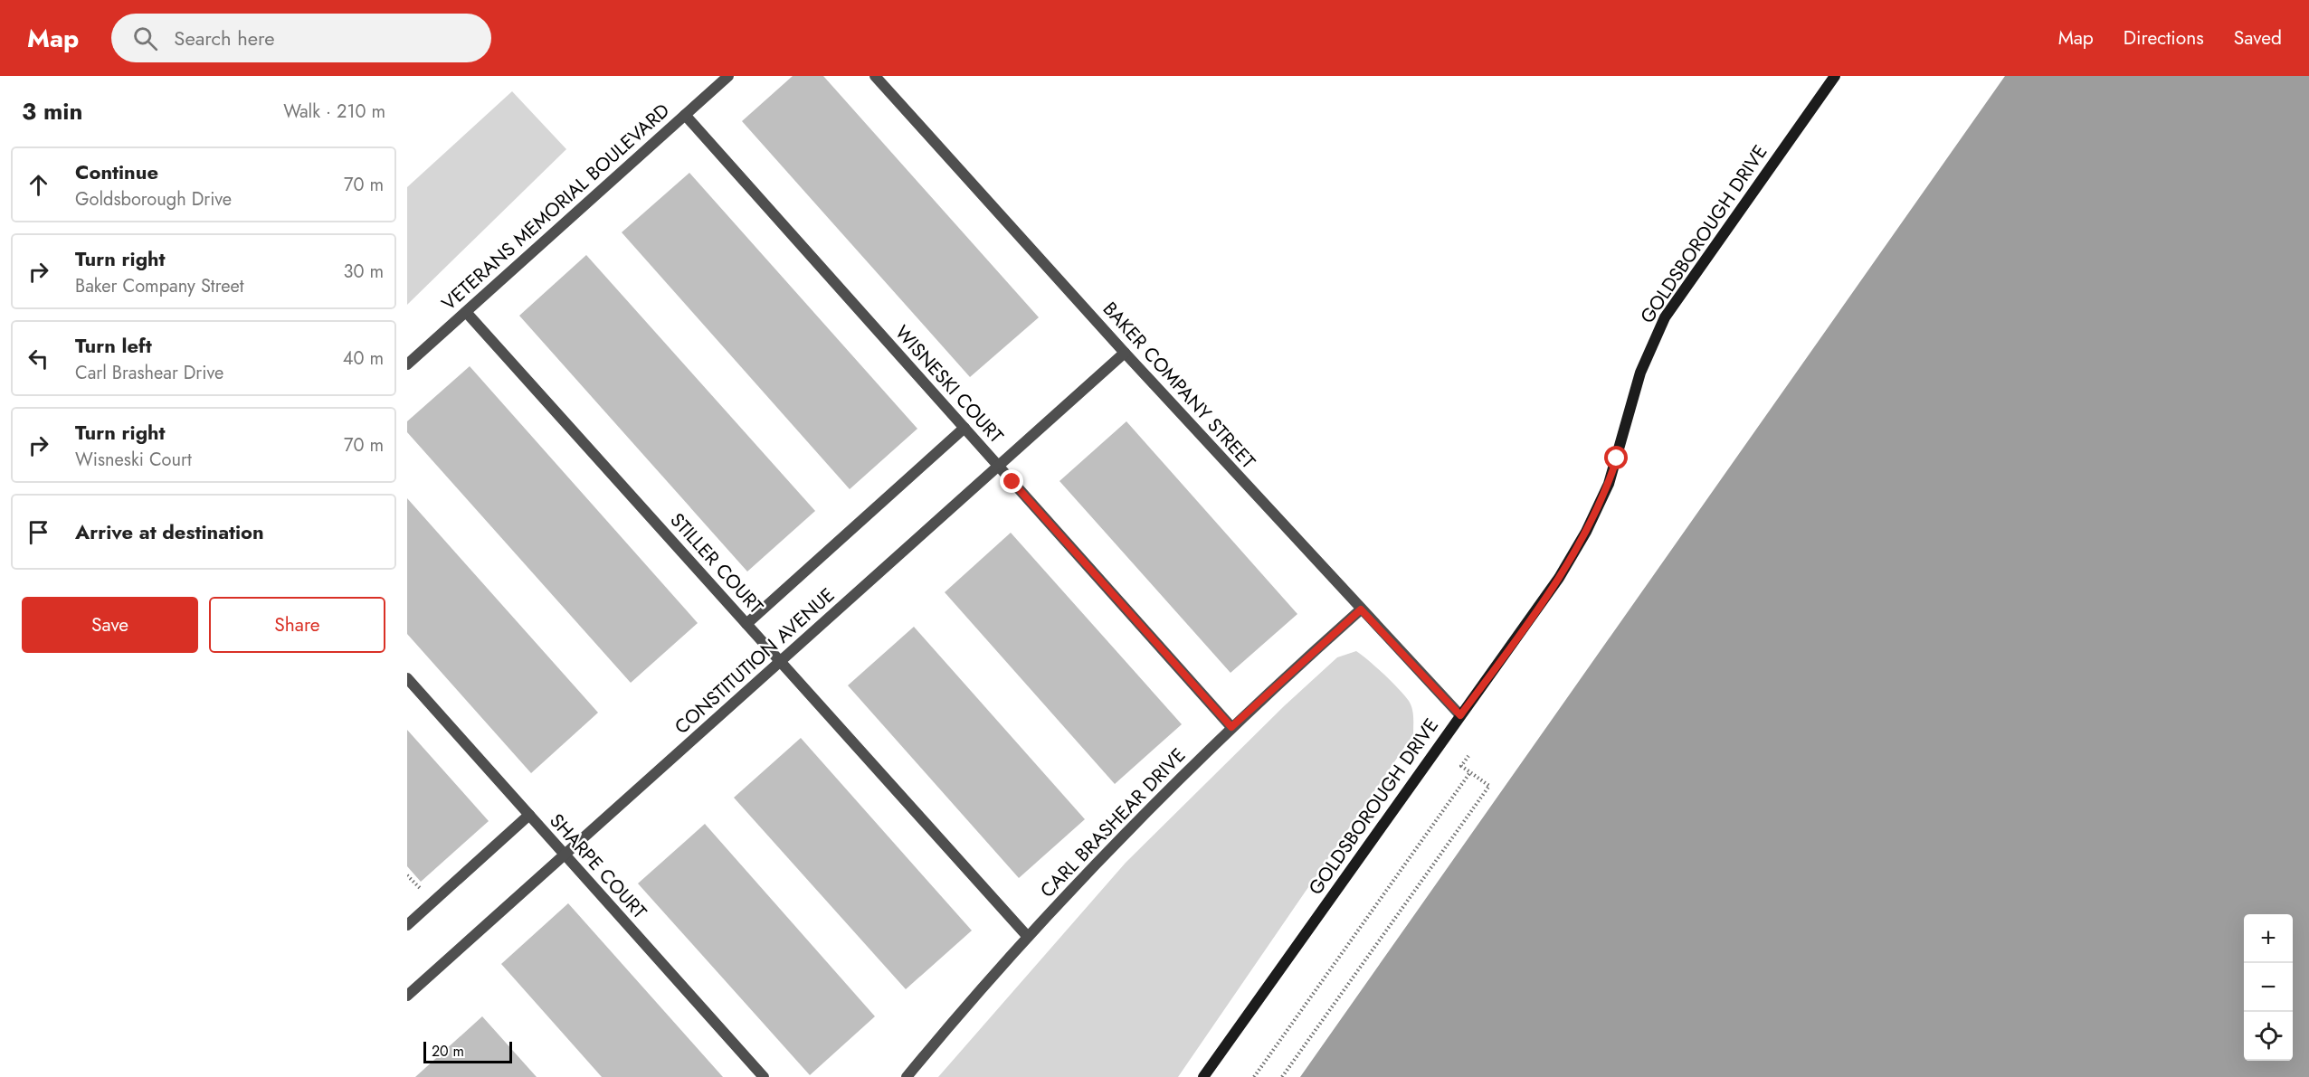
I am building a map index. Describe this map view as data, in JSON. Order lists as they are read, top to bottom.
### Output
{
  "streets": {
    "street": [
      "VETERANS MEMORIAL BOULEVARD",
      "GOLDSBOROUGH DRIVE",
      "WISNESKI COURT",
      "BAKER COMPANY STREET",
      "STILLER COURT",
      "CONSTITUTION AVENUE",
      "CARL BRASHEAR DRIVE",
      "SHARPE COURT"
    ]
  },
  "crossings": [
    ["VETERANS MEMORIAL BOULEVARD", "WISNESKI COURT"],
    ["VETERANS MEMORIAL BOULEVARD", "STILLER COURT"],
    ["GOLDSBOROUGH DRIVE", "BAKER COMPANY STREET"],
    ["WISNESKI COURT", "CONSTITUTION AVENUE"],
    ["WISNESKI COURT", "CARL BRASHEAR DRIVE"],
    ["BAKER COMPANY STREET", "CONSTITUTION AVENUE"],
    ["BAKER COMPANY STREET", "CARL BRASHEAR DRIVE"],
    ["STILLER COURT", "CONSTITUTION AVENUE"],
    ["STILLER COURT", "CARL BRASHEAR DRIVE"],
    ["CONSTITUTION AVENUE", "SHARPE COURT"]
  ],
  "scale_bar": "20 m",
  "page": {
    "header": "Map",
    "search": "Search here",
    "nav": ["Map", "Directions", "Saved"],
    "heading": ["3 min", "Walk · 210 m"],
    "list": [
      ["Continue", "Goldsborough Drive", "70 m"],
      ["Turn right", "Baker Company Street", "30 m"],
      ["Turn left", "Carl Brashear Drive", "40 m"],
      ["Turn right", "Wisneski Court", "70 m"],
      "Arrive at destination"
    ],
    "buttons": ["Save", "Share"],
    "map_buttons": ["+", "−"],
    "scale": "20 m"
  }
}
